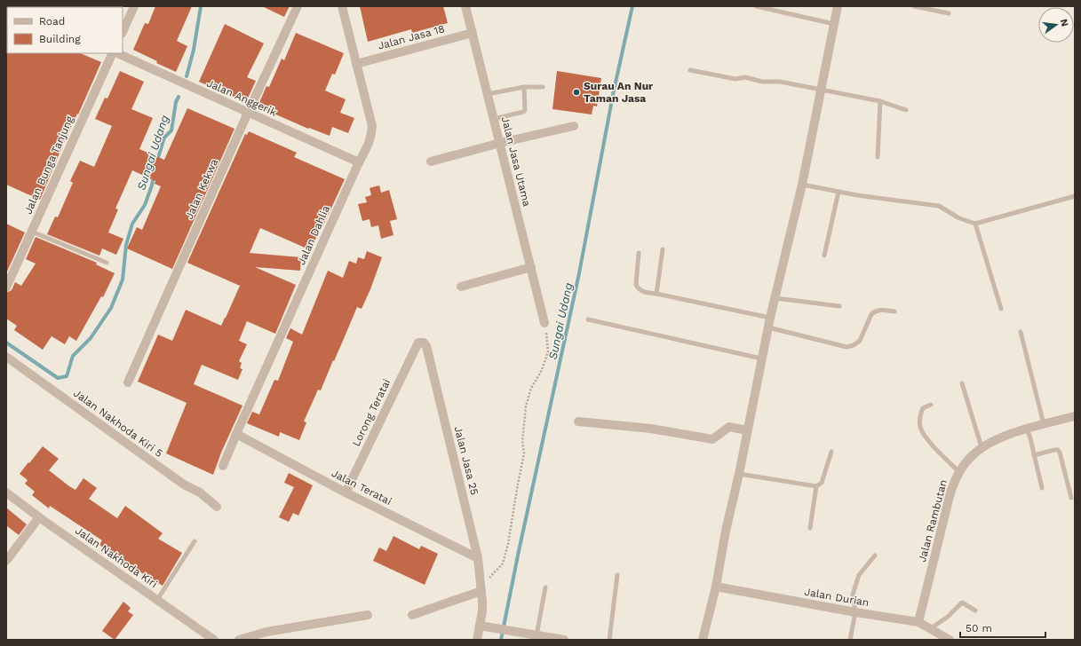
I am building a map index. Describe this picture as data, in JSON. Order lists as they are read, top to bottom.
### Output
{
  "streets": {
    "street": [
      "Jalan Jasa 18",
      "Jalan Anggerik",
      "Jalan Jasa Utama",
      "Jalan Bunga Tanjung",
      "Jalan Kekwa",
      "Jalan Dahlia",
      "Lorong Teratai",
      "Jalan Nakhoda Kiri 5",
      "Jalan Jasa 25",
      "Jalan Teratai",
      "Jalan Rambutan",
      "Jalan Nakhoda Kiri",
      "Jalan Durian"
    ]
  },
  "crossings": [
    ["Jalan Jasa 18", "Jalan Jasa Utama"],
    ["Jalan Jasa 18", "Jalan Dahlia"],
    ["Jalan Anggerik", "Jalan Kekwa"],
    ["Jalan Anggerik", "Jalan Dahlia"],
    ["Jalan Dahlia", "Jalan Teratai"],
    ["Lorong Teratai", "Jalan Jasa 25"],
    ["Lorong Teratai", "Jalan Teratai"],
    ["Jalan Jasa 25", "Jalan Teratai"],
    ["Jalan Rambutan", "Jalan Durian"]
  ],
  "water": ["Sungai Udang"],
  "places": ["Surau An Nur Taman Jasa"],
  "legend": ["Road", "Building"],
  "scale_bar": "50 m",
  "north": "right"
}
